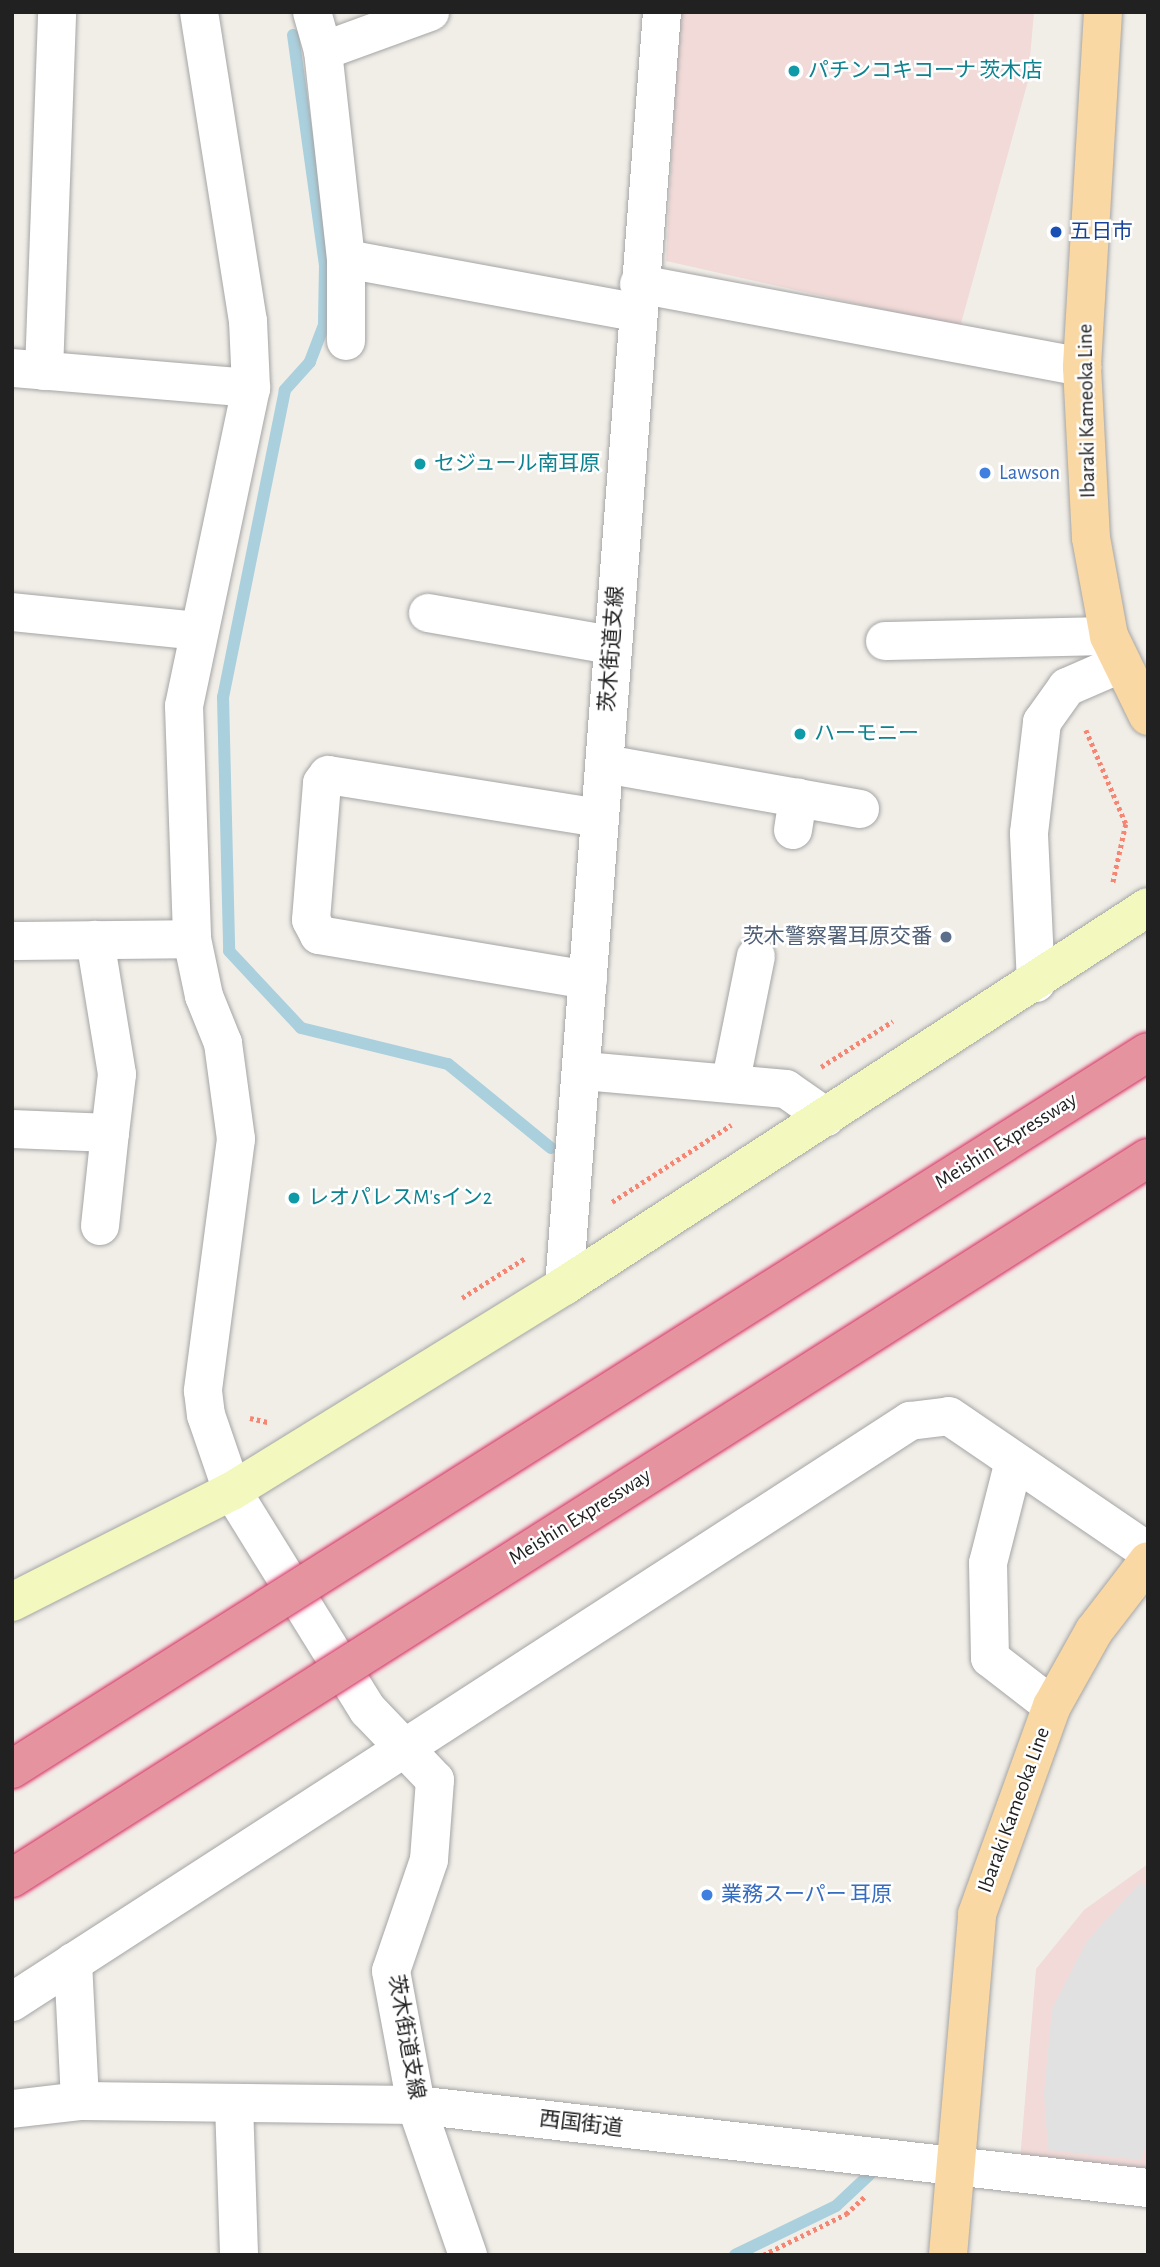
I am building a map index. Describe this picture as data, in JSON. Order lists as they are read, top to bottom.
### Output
{
  "streets": {
    "highway": ["Meishin Expressway"],
    "main road": ["Ibaraki Kameoka Line"],
    "street": ["茨木街道支線", "西国街道"]
  },
  "crossings": [
    ["Ibaraki Kameoka Line", "西国街道"],
    ["茨木街道支線", "西国街道"]
  ],
  "places": [
    "パチンコキコーナ 茨木店",
    "五日市",
    "セジュール南耳原",
    "Lawson",
    "ハーモニー",
    "茨木警察署耳原交番",
    "レオパレスM'sイン2",
    "業務スーパー 耳原"
  ]
}
